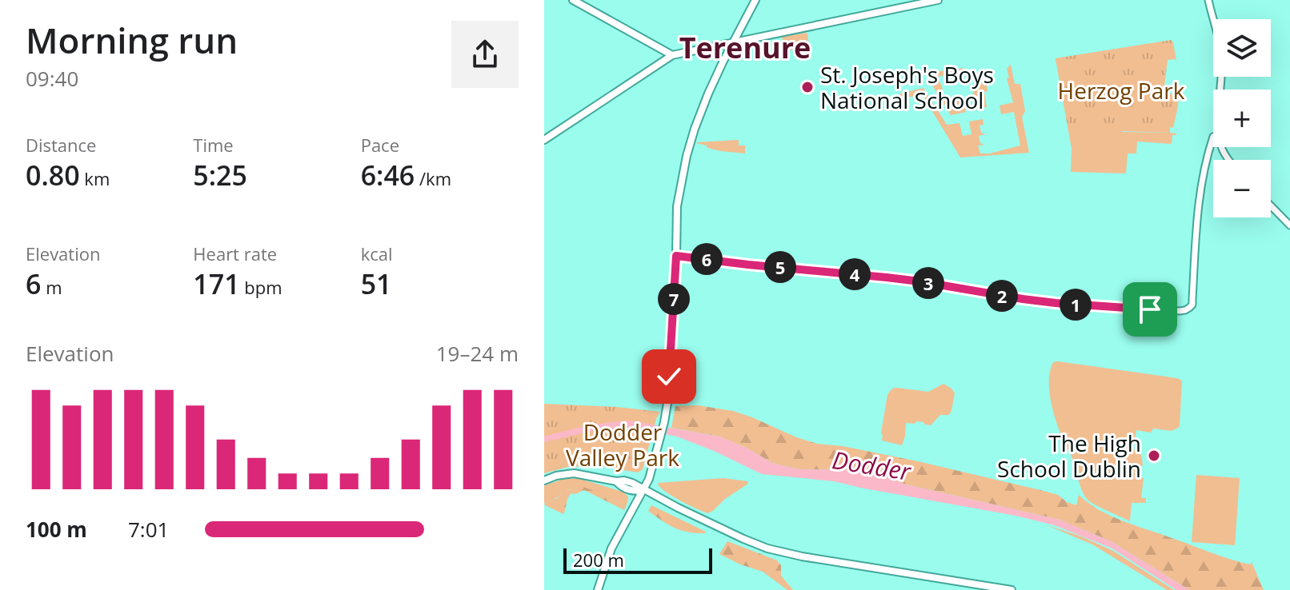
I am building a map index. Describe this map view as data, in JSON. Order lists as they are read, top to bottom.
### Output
{
  "districts": ["Terenure"],
  "water": ["Dodder"],
  "parks": ["Herzog Park", "Dodder Valley Park"],
  "places": ["St. Joseph's Boys National School", "The High School Dublin"],
  "scale_bar": "200 m",
  "page": {
    "heading": ["Morning run", "09:40"],
    "map_buttons": ["+", "−"],
    "stats": [
      ["Distance", "0.80 km"],
      ["Time", "5:25"],
      ["Pace", "6:46 /km"],
      ["Elevation", "6 m"],
      ["Heart rate", "171 bpm"],
      ["kcal", "51"]
    ],
    "pins": [
      "6",
      "5",
      "4",
      "3",
      "2",
      "7",
      "1"
    ],
    "chart": ["Elevation", "19–24 m"],
    "list": [
      {
        "name": "100 m",
        "note": "7:01"
      }
    ],
    "scale": "200 m"
  }
}
